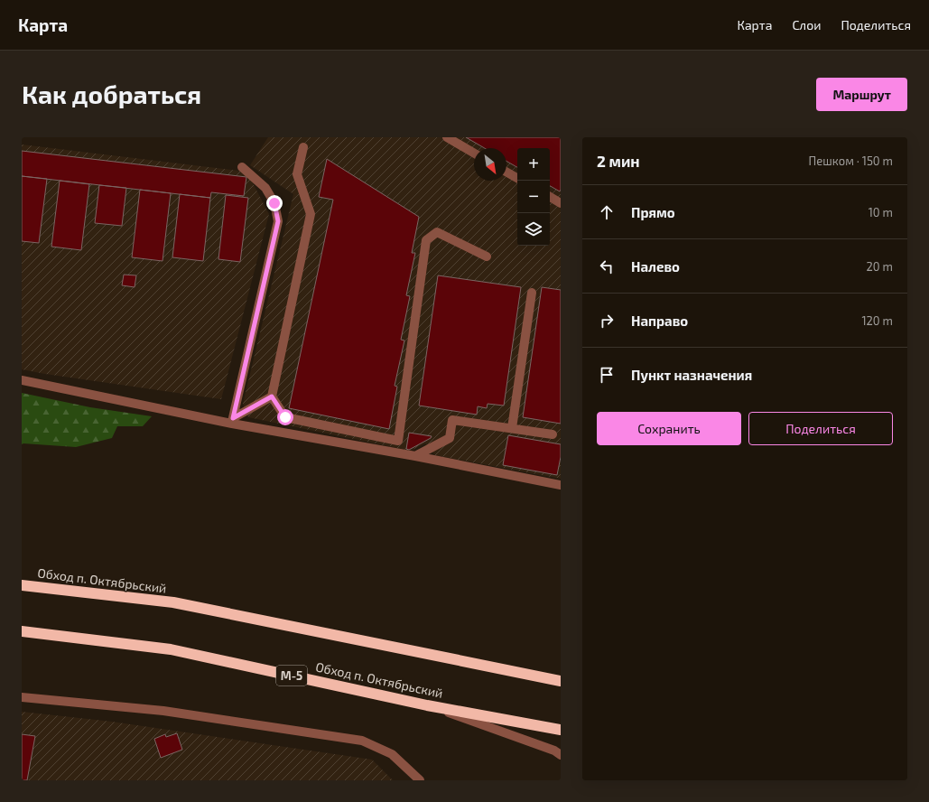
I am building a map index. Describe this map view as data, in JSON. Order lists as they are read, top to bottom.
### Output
{
  "streets": {
    "highway": ["Обход п. Октябрьский", "М-5"]
  },
  "north": "bottom right",
  "page": {
    "header": "Карта",
    "nav": ["Карта", "Слои", "Поделиться"],
    "buttons": [
      "Маршрут",
      ["Сохранить", "Поделиться"]
    ],
    "title": "Как добраться",
    "heading": ["2 мин", "Пешком · 150 m"],
    "map_buttons": ["+", "−"],
    "list": [
      ["Прямо", "10 m"],
      ["Налево", "20 m"],
      ["Направо", "120 m"],
      "Пункт назначения"
    ]
  }
}
